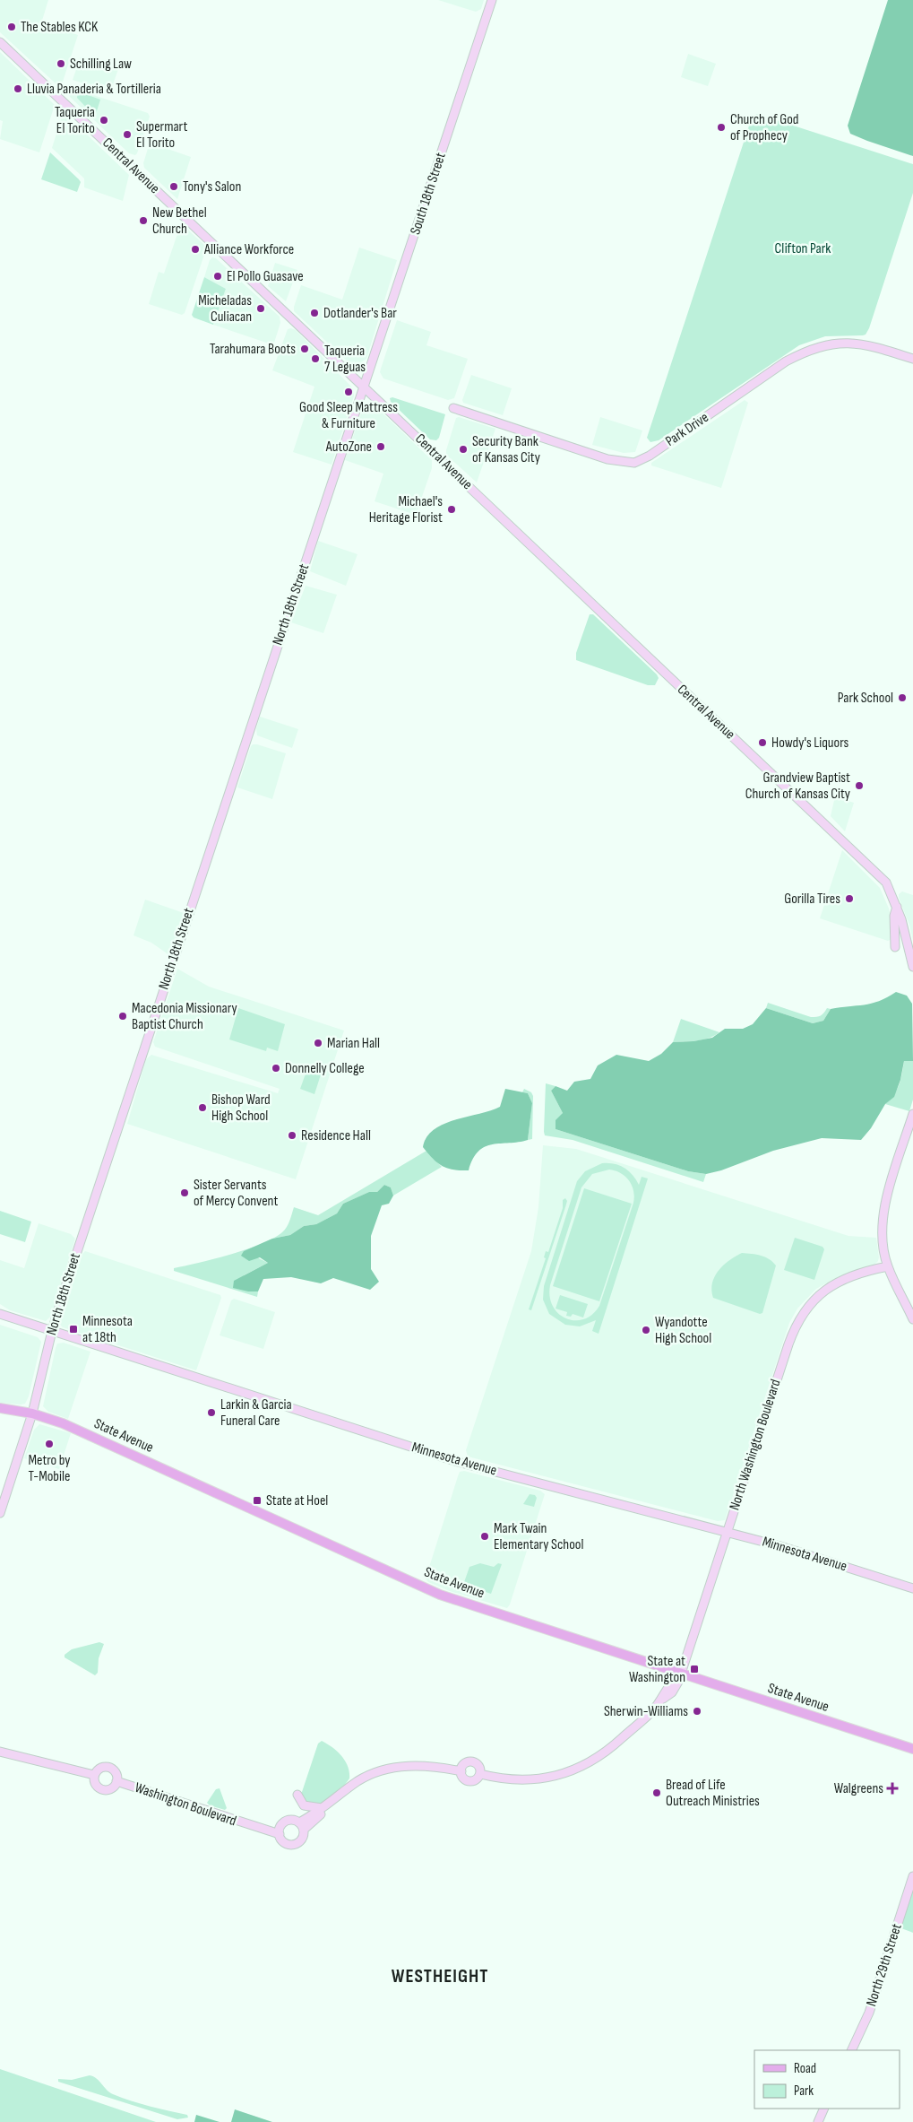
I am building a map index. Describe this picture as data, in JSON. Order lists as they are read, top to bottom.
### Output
{
  "streets": {
    "main road": [
      "Central Avenue",
      "South 18th Street",
      "Park Drive",
      "North 18th Street",
      "State Avenue",
      "North Washington Boulevard",
      "Minnesota Avenue",
      "Washington Boulevard",
      "North 29th Street"
    ]
  },
  "crossings": [
    ["Central Avenue", "South 18th Street"],
    ["Central Avenue", "North 18th Street"],
    ["South 18th Street", "North 18th Street"],
    ["North 18th Street", "State Avenue"],
    ["North 18th Street", "Minnesota Avenue"],
    ["State Avenue", "North Washington Boulevard"],
    ["North Washington Boulevard", "Minnesota Avenue"]
  ],
  "districts": ["WESTHEIGHT"],
  "parks": ["Clifton Park"],
  "places": {
    "other": [
      "The Stables KCK",
      "Schilling Law",
      "Lluvia Panaderia & Tortilleria",
      "Taqueria El Torito",
      "Church of God of Prophecy",
      "Supermart El Torito",
      "Tony's Salon",
      "New Bethel Church",
      "Alliance Workforce",
      "El Pollo Guasave",
      "Micheladas Culiacan",
      "Dotlander's Bar",
      "Tarahumara Boots",
      "Taqueria 7 Leguas",
      "Good Sleep Mattress & Furniture",
      "AutoZone",
      "Security Bank of Kansas City",
      "Michael's Heritage Florist",
      "Park School",
      "Howdy's Liquors",
      "Grandview Baptist Church of Kansas City",
      "Gorilla Tires",
      "Macedonia Missionary Baptist Church",
      "Marian Hall",
      "Donnelly College",
      "Bishop Ward High School",
      "Residence Hall",
      "Sister Servants of Mercy Convent",
      "Wyandotte High School",
      "Larkin & Garcia Funeral Care",
      "Metro by T-Mobile",
      "Mark Twain Elementary School",
      "Sherwin-Williams",
      "Bread of Life Outreach Ministries"
    ],
    "transit": ["Minnesota at 18th", "State at Hoel", "State at Washington"],
    "health": ["Walgreens"]
  },
  "legend": ["Road", "Park"]
}
